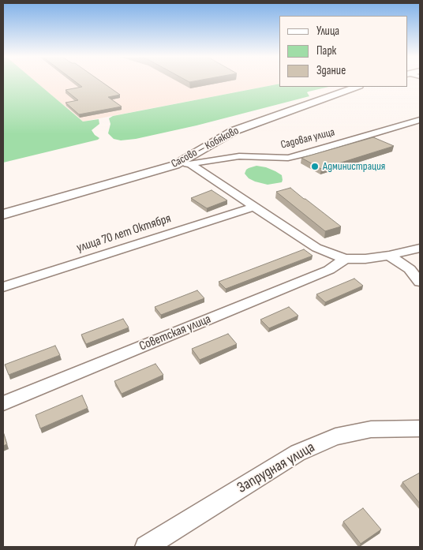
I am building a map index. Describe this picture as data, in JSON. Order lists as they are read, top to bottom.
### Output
{
  "streets": {
    "street": [
      "Садовая улица",
      "Сасово — Кобяково",
      "улица 70 лет Октября",
      "Советская улица",
      "Запрудная улица"
    ]
  },
  "crossings": [
    ["Садовая улица", "Сасово — Кобяково"]
  ],
  "places": ["Администрация"],
  "legend": ["Улица", "Парк", "Здание"]
}
